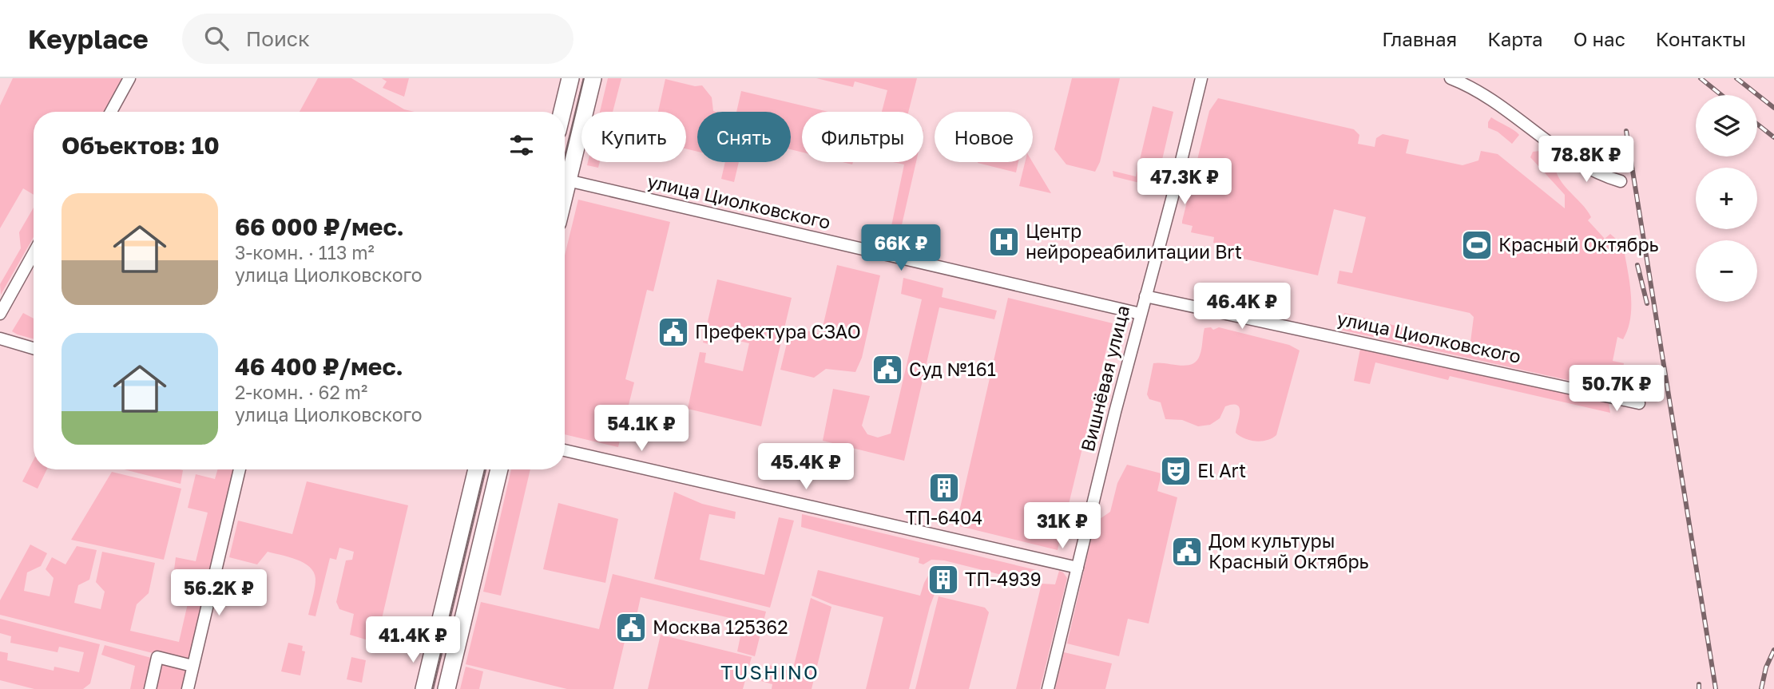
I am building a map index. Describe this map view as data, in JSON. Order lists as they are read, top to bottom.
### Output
{
  "streets": {
    "street": ["улица Циолковского", "Вишнёвая улица"]
  },
  "crossings": [
    ["улица Циолковского", "Вишнёвая улица"]
  ],
  "districts": ["TUSHINO"],
  "places": {
    "hospital": ["Центр нейрореабилитации Brt"],
    "sports": ["Красный Октябрь"],
    "public building": [
      "Префектура СЗАО",
      "Суд №161",
      "Дом культуры Красный Октябрь",
      "Москва 125362"
    ],
    "theatre": ["El Art"],
    "building": ["ТП-6404", "ТП-4939"]
  },
  "page": {
    "header": "Keyplace",
    "search": "Поиск",
    "nav": [
      "Главная",
      "Карта",
      "О нас",
      "Контакты"
    ],
    "map_buttons": ["+", "−"],
    "chip": [
      "Купить",
      "Снять",
      "Фильтры",
      "Новое"
    ],
    "heading": "Объектов: 10",
    "price": [
      "78.8K ₽",
      "47.3K ₽",
      "66K ₽",
      "46.4K ₽",
      "50.7K ₽",
      "54.1K ₽",
      "45.4K ₽",
      "31K ₽",
      "56.2K ₽",
      "41.4K ₽"
    ],
    "list": [
      {
        "name": "66 000 ₽/мес.",
        "note": "3-комн. · 113 m² · улица Циолковского"
      },
      {
        "name": "46 400 ₽/мес.",
        "note": "2-комн. · 62 m² · улица Циолковского"
      }
    ]
  }
}
